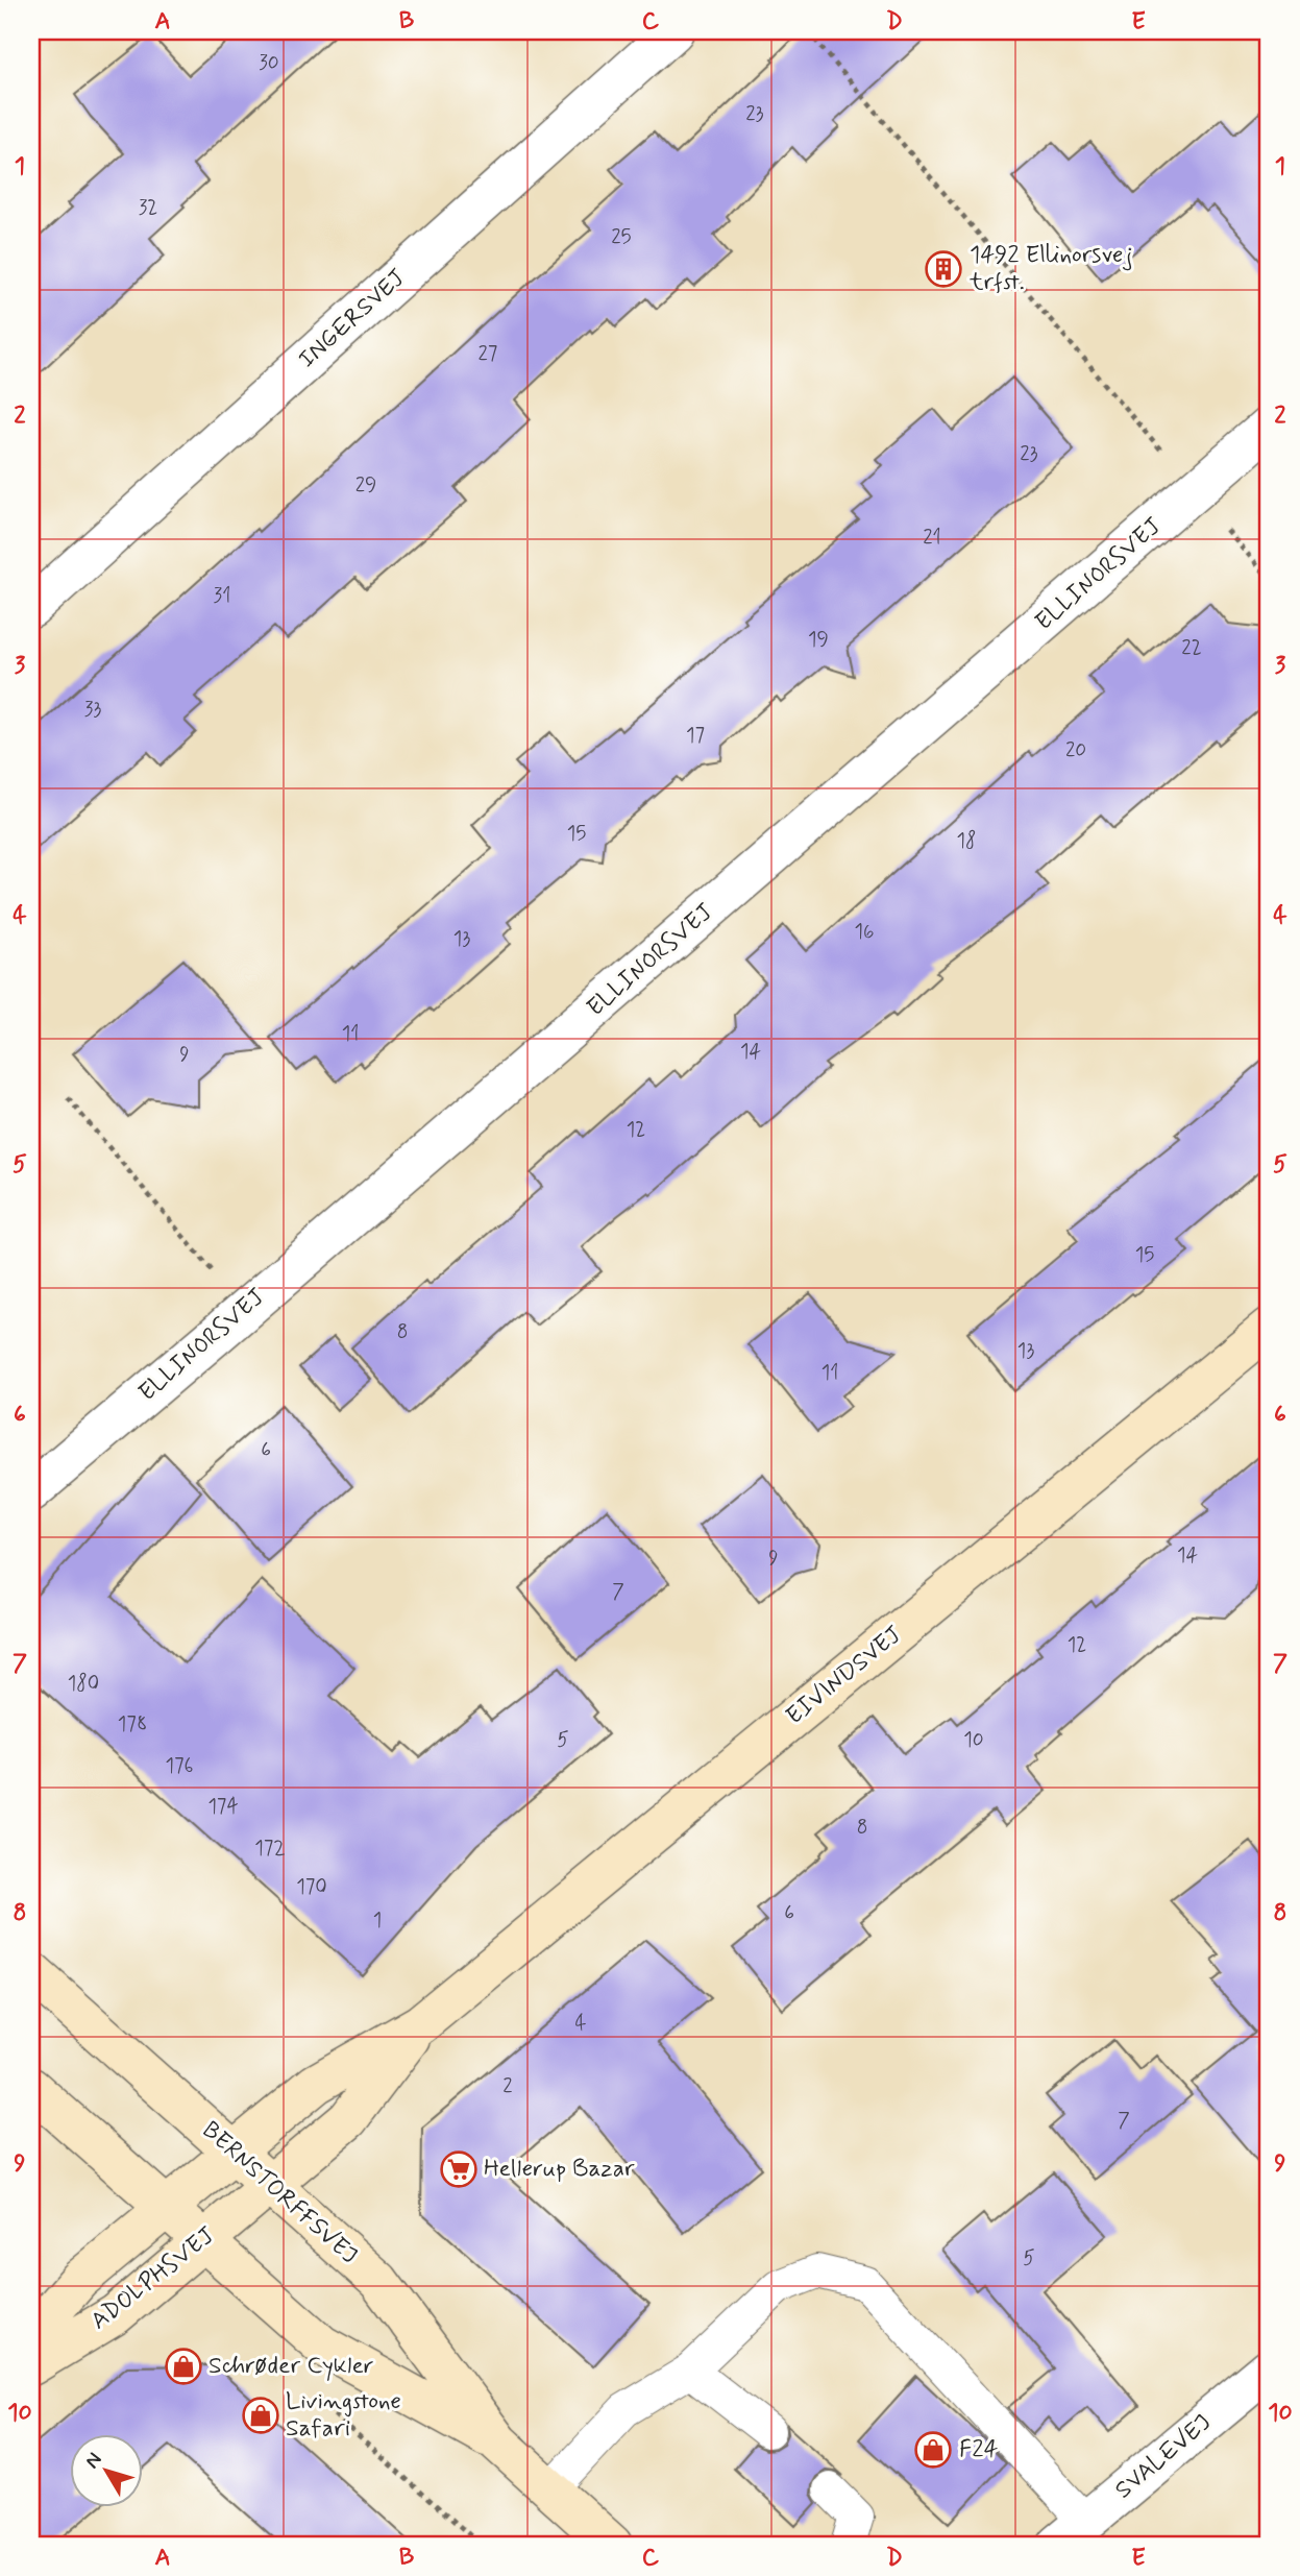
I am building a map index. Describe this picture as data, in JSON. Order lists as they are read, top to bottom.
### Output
{
  "streets": {
    "street": [
      "INGERSVEJ",
      "ELLINORSVEJ",
      "EIVINDSVEJ",
      "BERNSTORFFSVEJ",
      "ADOLPHSVEJ",
      "SVALEVEJ"
    ]
  },
  "crossings": [
    ["EIVINDSVEJ", "BERNSTORFFSVEJ"],
    ["EIVINDSVEJ", "ADOLPHSVEJ"],
    ["BERNSTORFFSVEJ", "ADOLPHSVEJ"]
  ],
  "places": {
    "building": ["1492 Ellinorsvej trfst."],
    "supermarket": ["Hellerup Bazar"],
    "shop": ["Schrøder Cykler", "Livingstone Safari", "F24"]
  },
  "house_numbers": [
    "30",
    "23",
    "32",
    "25",
    "27",
    "23",
    "29",
    "21",
    "31",
    "19",
    "22",
    "33",
    "17",
    "20",
    "15",
    "18",
    "16",
    "13",
    "11",
    "14",
    "9",
    "12",
    "15",
    "8",
    "13",
    "11",
    "6",
    "14",
    "9",
    "7",
    "12",
    "180",
    "178",
    "5",
    "10",
    "176",
    "174",
    "8",
    "172",
    "170",
    "6",
    "1",
    "4",
    "2",
    "7",
    "5"
  ],
  "north": "top left",
  "grid": {
    "columns": [
      "A",
      "B",
      "C",
      "D",
      "E"
    ],
    "rows": [
      "1",
      "2",
      "3",
      "4",
      "5",
      "6",
      "7",
      "8",
      "9",
      "10"
    ]
  }
}
